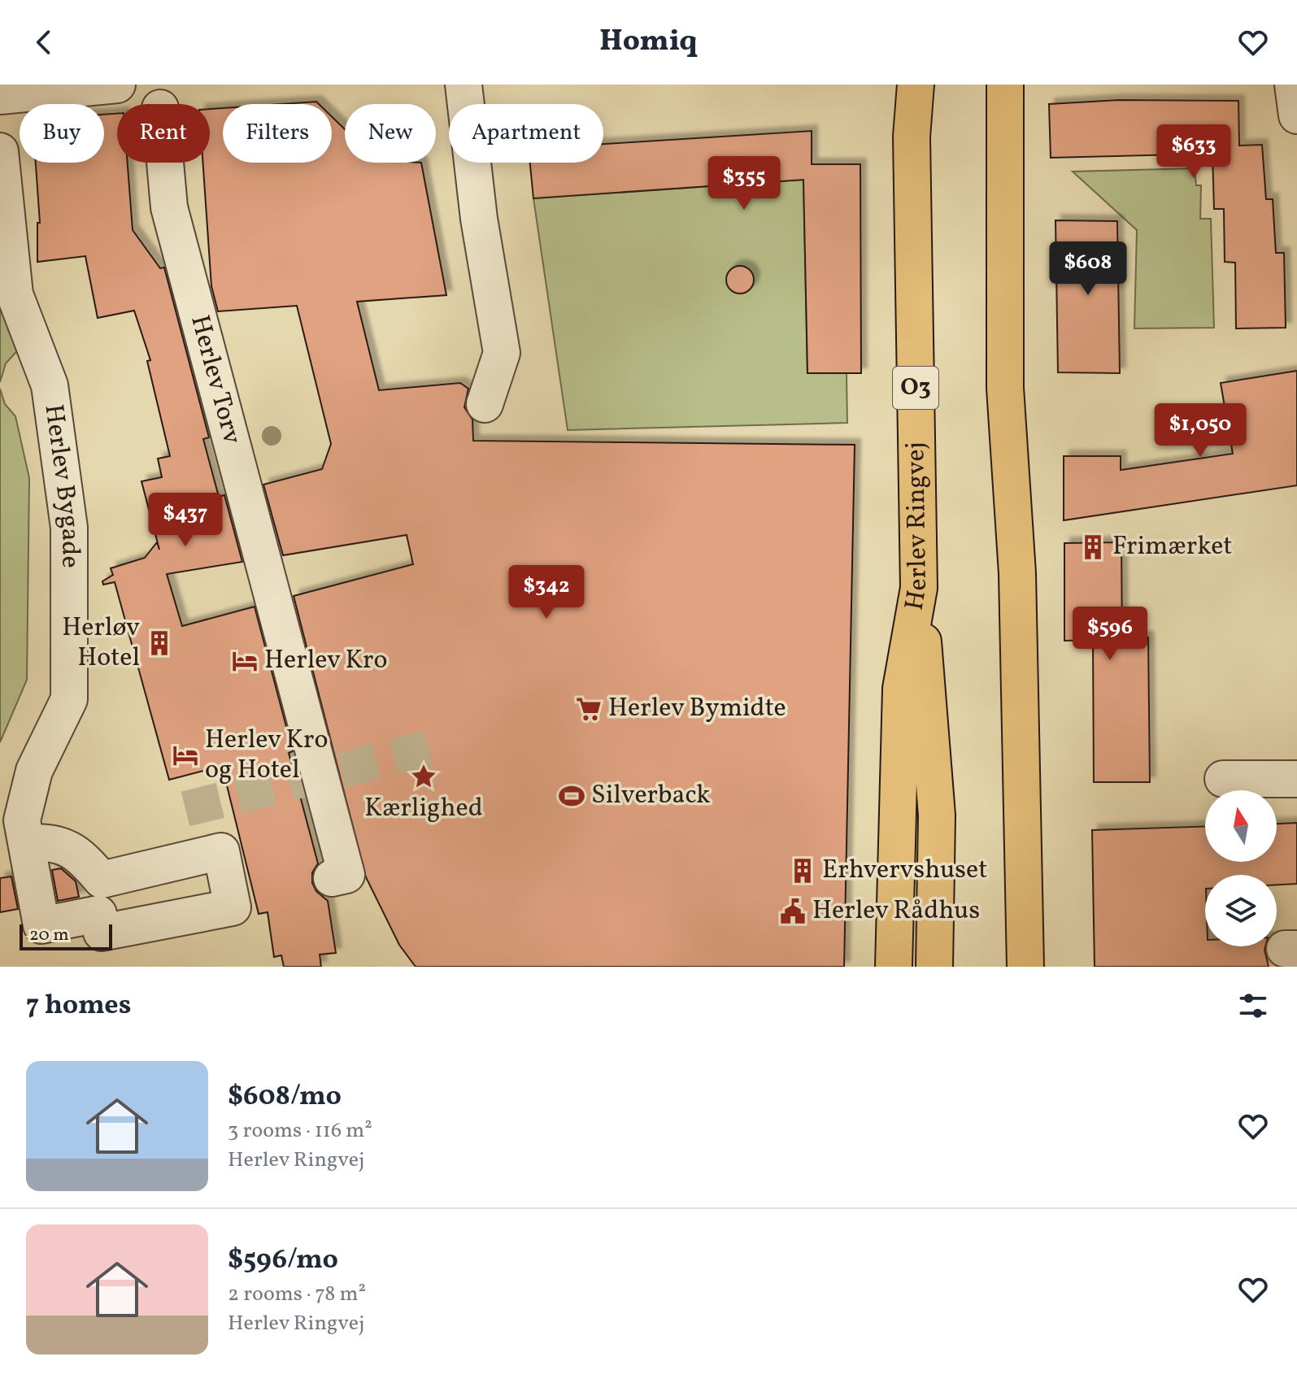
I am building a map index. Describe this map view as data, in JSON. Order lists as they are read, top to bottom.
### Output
{
  "streets": {
    "main road": ["O3", "Herlev Ringvej"],
    "street": ["Herlev Torv", "Herlev Bygade"]
  },
  "places": {
    "building": ["Frimærket", "Herløv Hotel", "Erhvervshuset"],
    "hotel": ["Herlev Kro", "Herlev Kro og Hotel"],
    "supermarket": ["Herlev Bymidte"],
    "place": ["Kærlighed"],
    "sports": ["Silverback"],
    "public building": ["Herlev Rådhus"]
  },
  "scale_bar": "20 m",
  "north": "top",
  "page": {
    "header": "Homiq",
    "chip": [
      "Buy",
      "Rent",
      "Filters",
      "New",
      "Apartment"
    ],
    "price": [
      "$633",
      "$355",
      "$608",
      "$1,050",
      "$437",
      "$342",
      "$596"
    ],
    "scale": "20 m",
    "heading": "7 homes",
    "list": [
      {
        "name": "$608/mo",
        "note": "3 rooms · 116 m² · Herlev Ringvej"
      },
      {
        "name": "$596/mo",
        "note": "2 rooms · 78 m² · Herlev Ringvej"
      }
    ]
  }
}
